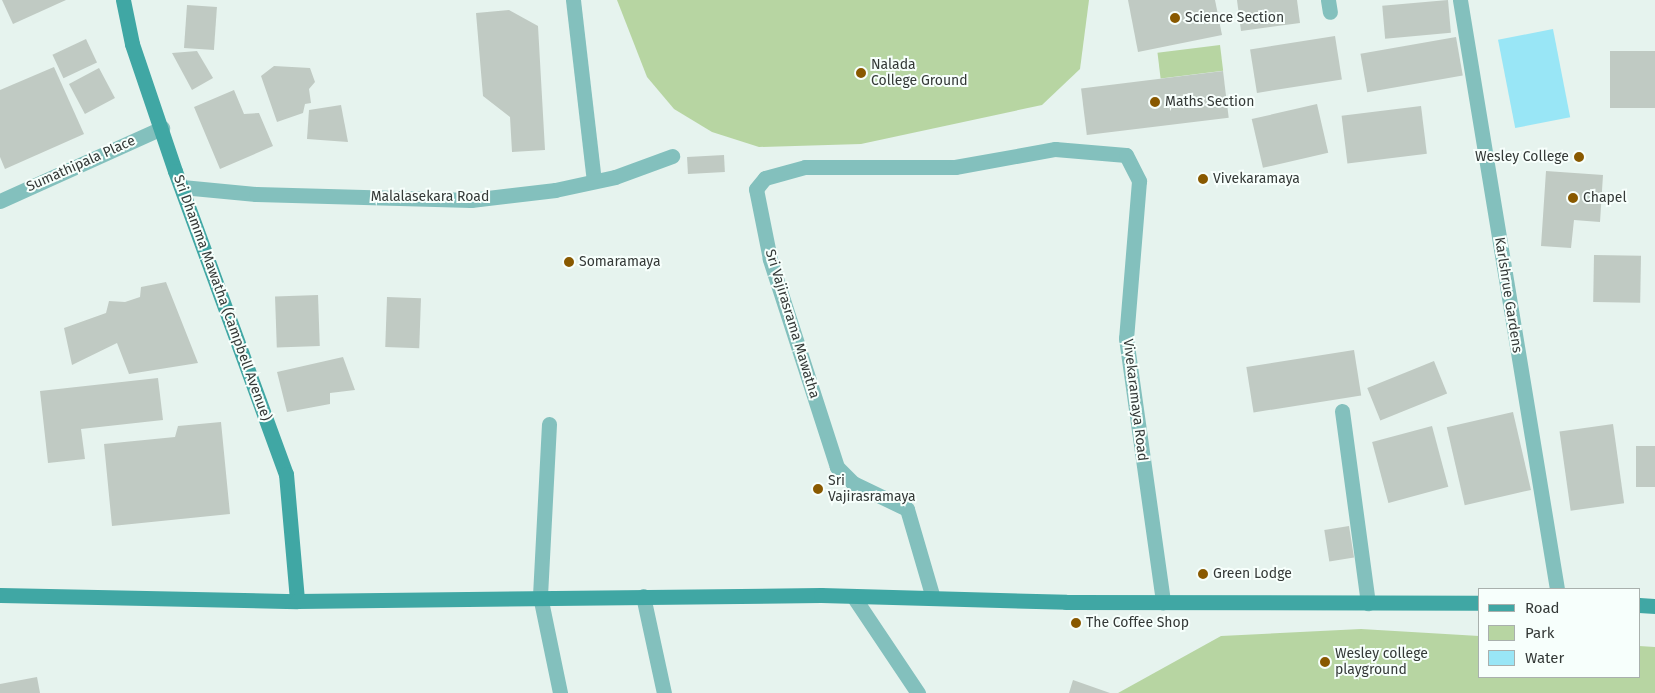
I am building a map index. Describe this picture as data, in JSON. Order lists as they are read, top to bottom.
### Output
{
  "streets": {
    "main road": ["Sri Dhamma Mawatha (Campbell Avenue)"],
    "street": [
      "Sumathipala Place",
      "Malalasekara Road",
      "Karlshrue Gardens",
      "Sri Vajirasrama Mawatha",
      "Vivekaramaya Road"
    ]
  },
  "crossings": [
    ["Sumathipala Place", "Sri Dhamma Mawatha (Campbell Avenue)"],
    ["Malalasekara Road", "Sri Dhamma Mawatha (Campbell Avenue)"],
    ["Sri Vajirasrama Mawatha", "Vivekaramaya Road"]
  ],
  "places": [
    "Science Section",
    "Nalada College Ground",
    "Maths Section",
    "Wesley College",
    "Vivekaramaya",
    "Chapel",
    "Somaramaya",
    "Sri Vajirasramaya",
    "Green Lodge",
    "The Coffee Shop",
    "Wesley college playground"
  ],
  "legend": ["Road", "Park", "Water"]
}
